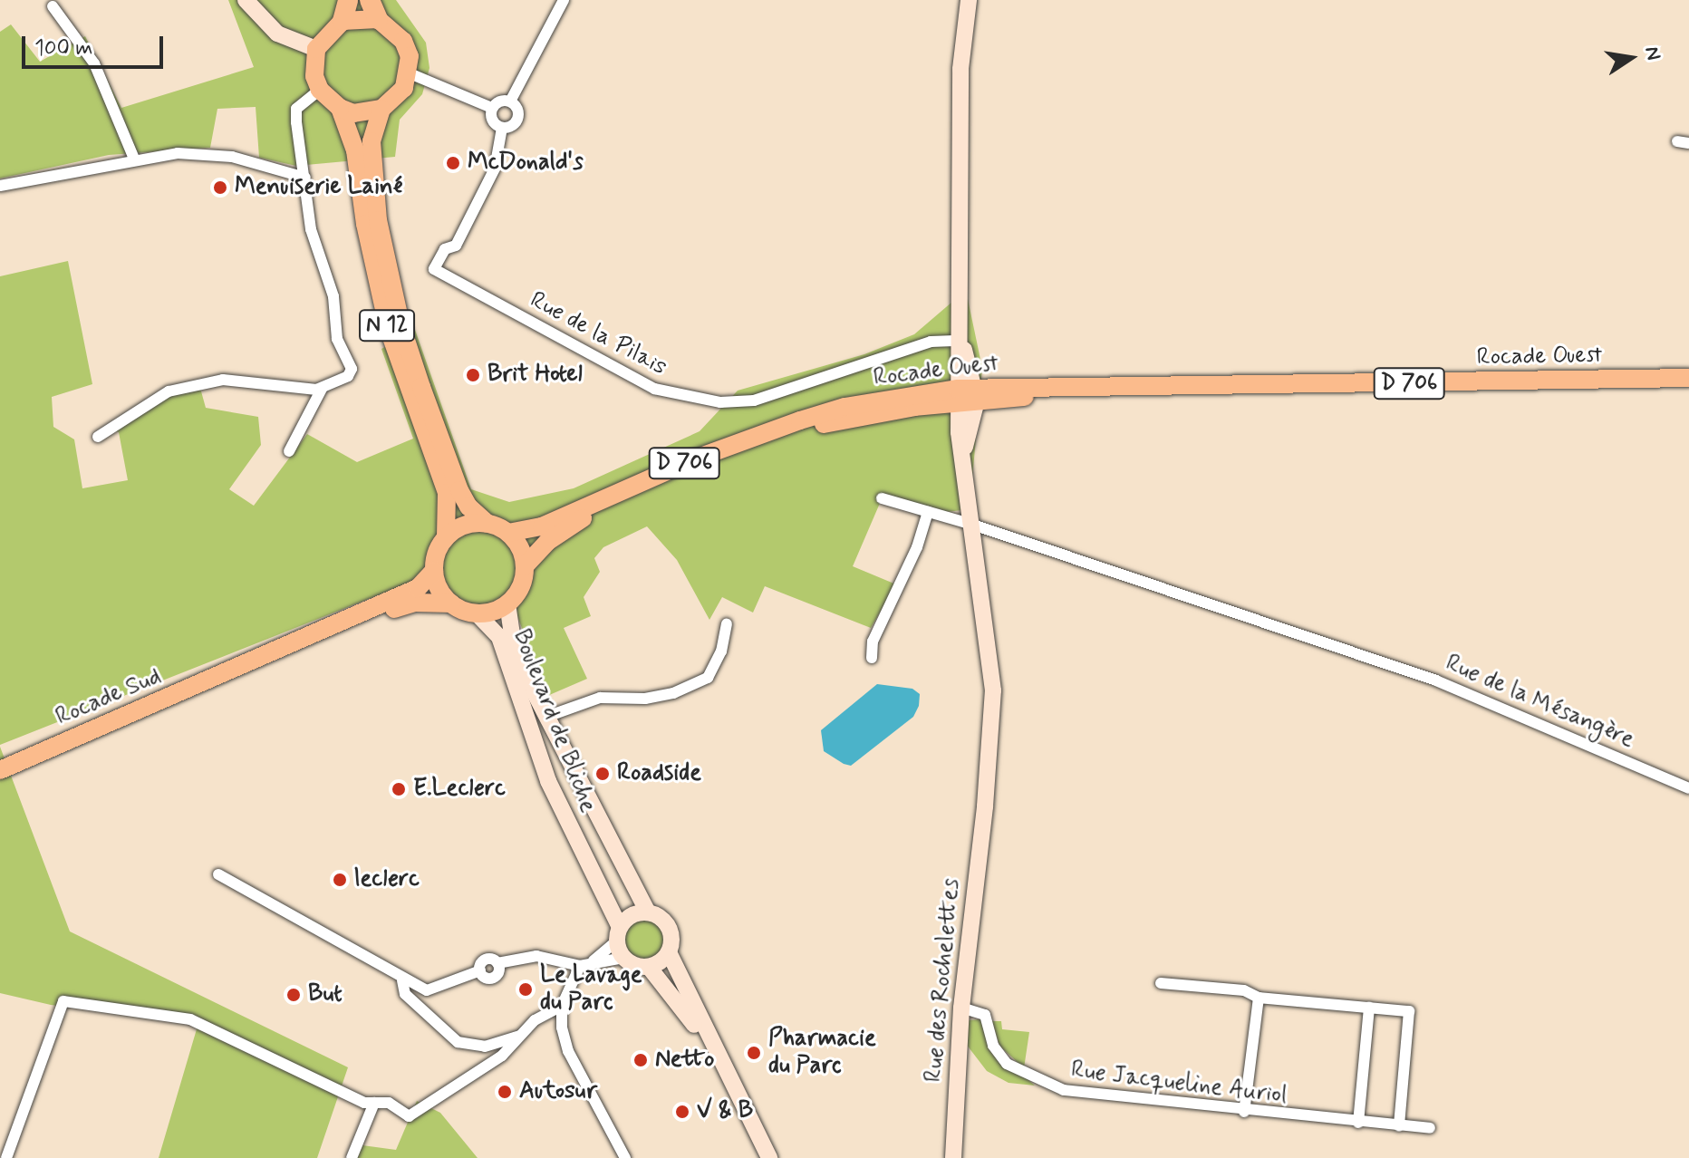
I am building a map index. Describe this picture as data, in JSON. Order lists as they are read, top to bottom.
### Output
{
  "streets": {
    "main road": [
      "N 12",
      "Rocade Ouest",
      "D 706",
      "Rocade Sud",
      "Boulevard de Bliche",
      "Rue des Rochelettes"
    ],
    "street": ["Rue de la Pilais", "Rue de la Mésangère", "Rue Jacqueline Auriol"]
  },
  "crossings": [
    ["N 12", "Rocade Ouest"],
    ["N 12", "Rocade Sud"],
    ["N 12", "Boulevard de Bliche"],
    ["Rue de la Pilais", "Rue des Rochelettes"],
    ["Rocade Ouest", "Rocade Sud"],
    ["Rocade Ouest", "Boulevard de Bliche"],
    ["Rocade Ouest", "Rue des Rochelettes"],
    ["Rocade Sud", "Boulevard de Bliche"],
    ["Rue de la Mésangère", "Rue des Rochelettes"],
    ["Rue des Rochelettes", "Rue Jacqueline Auriol"]
  ],
  "places": [
    "McDonald's",
    "Menuiserie Lainé",
    "Brit Hotel",
    "Roadside",
    "E.Leclerc",
    "leclerc",
    "Le Lavage du Parc",
    "But",
    "Pharmacie du Parc",
    "Netto",
    "Autosur",
    "V & B"
  ],
  "scale_bar": "100 m",
  "north": "right"
}
